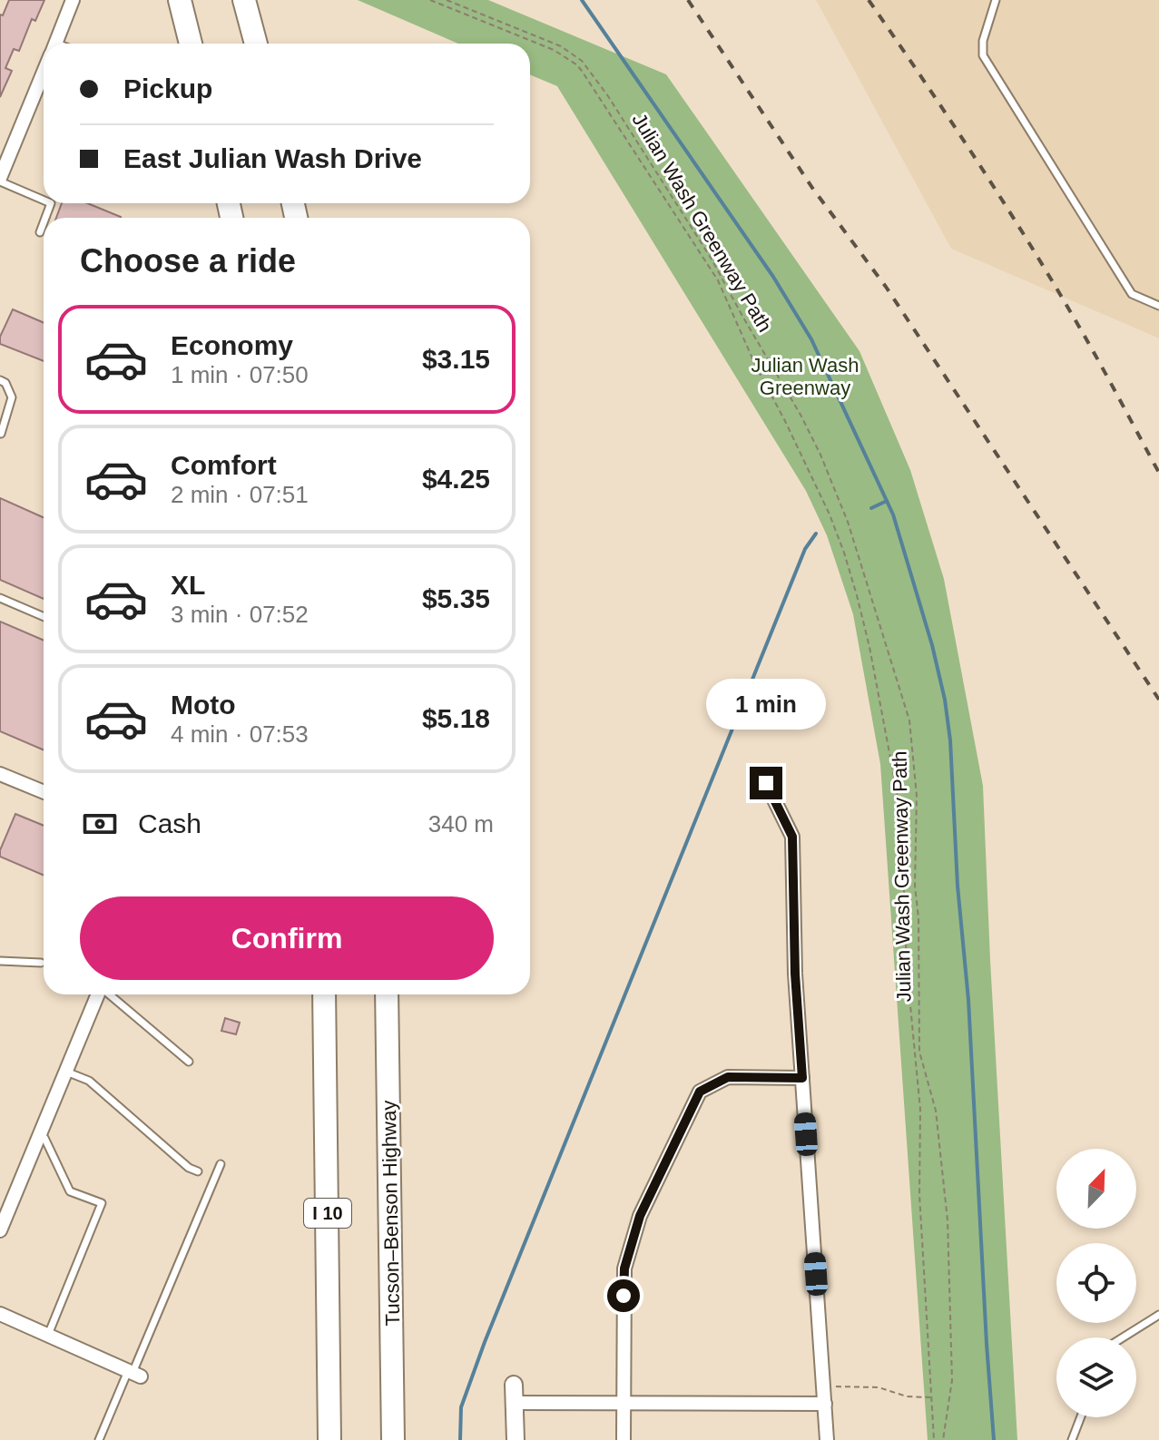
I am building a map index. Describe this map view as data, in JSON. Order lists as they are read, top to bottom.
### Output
{
  "streets": {
    "highway": ["I 10", "Tucson–Benson Highway"],
    "path": ["Julian Wash Greenway Path"]
  },
  "parks": ["Julian Wash Greenway"],
  "north": "top right",
  "page": {
    "banner": ["Pickup", "East Julian Wash Drive"],
    "heading": "Choose a ride",
    "list": [
      {
        "name": "Economy",
        "note": "1 min · 07:50",
        "value": "$3.15"
      },
      {
        "name": "Comfort",
        "note": "2 min · 07:51",
        "value": "$4.25"
      },
      {
        "name": "XL",
        "note": "3 min · 07:52",
        "value": "$5.35"
      },
      {
        "name": "Moto",
        "note": "4 min · 07:53",
        "value": "$5.18"
      }
    ],
    "bubble": "1 min",
    "pay": ["Cash", "340 m"],
    "buttons": "Confirm"
  }
}
